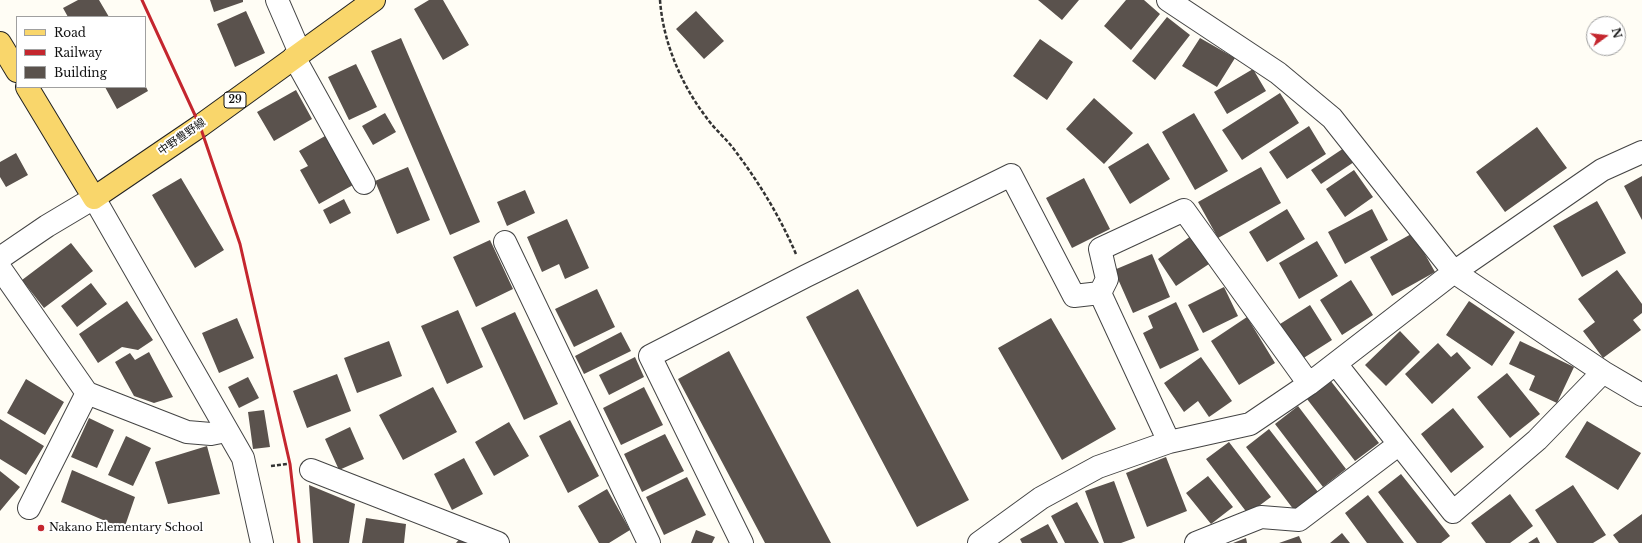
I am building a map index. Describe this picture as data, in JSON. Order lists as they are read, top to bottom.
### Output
{
  "streets": {
    "main road": ["29", "中野豊野線"]
  },
  "places": ["Nakano Elementary School"],
  "legend": ["Road", "Railway", "Building"],
  "north": "right"
}
